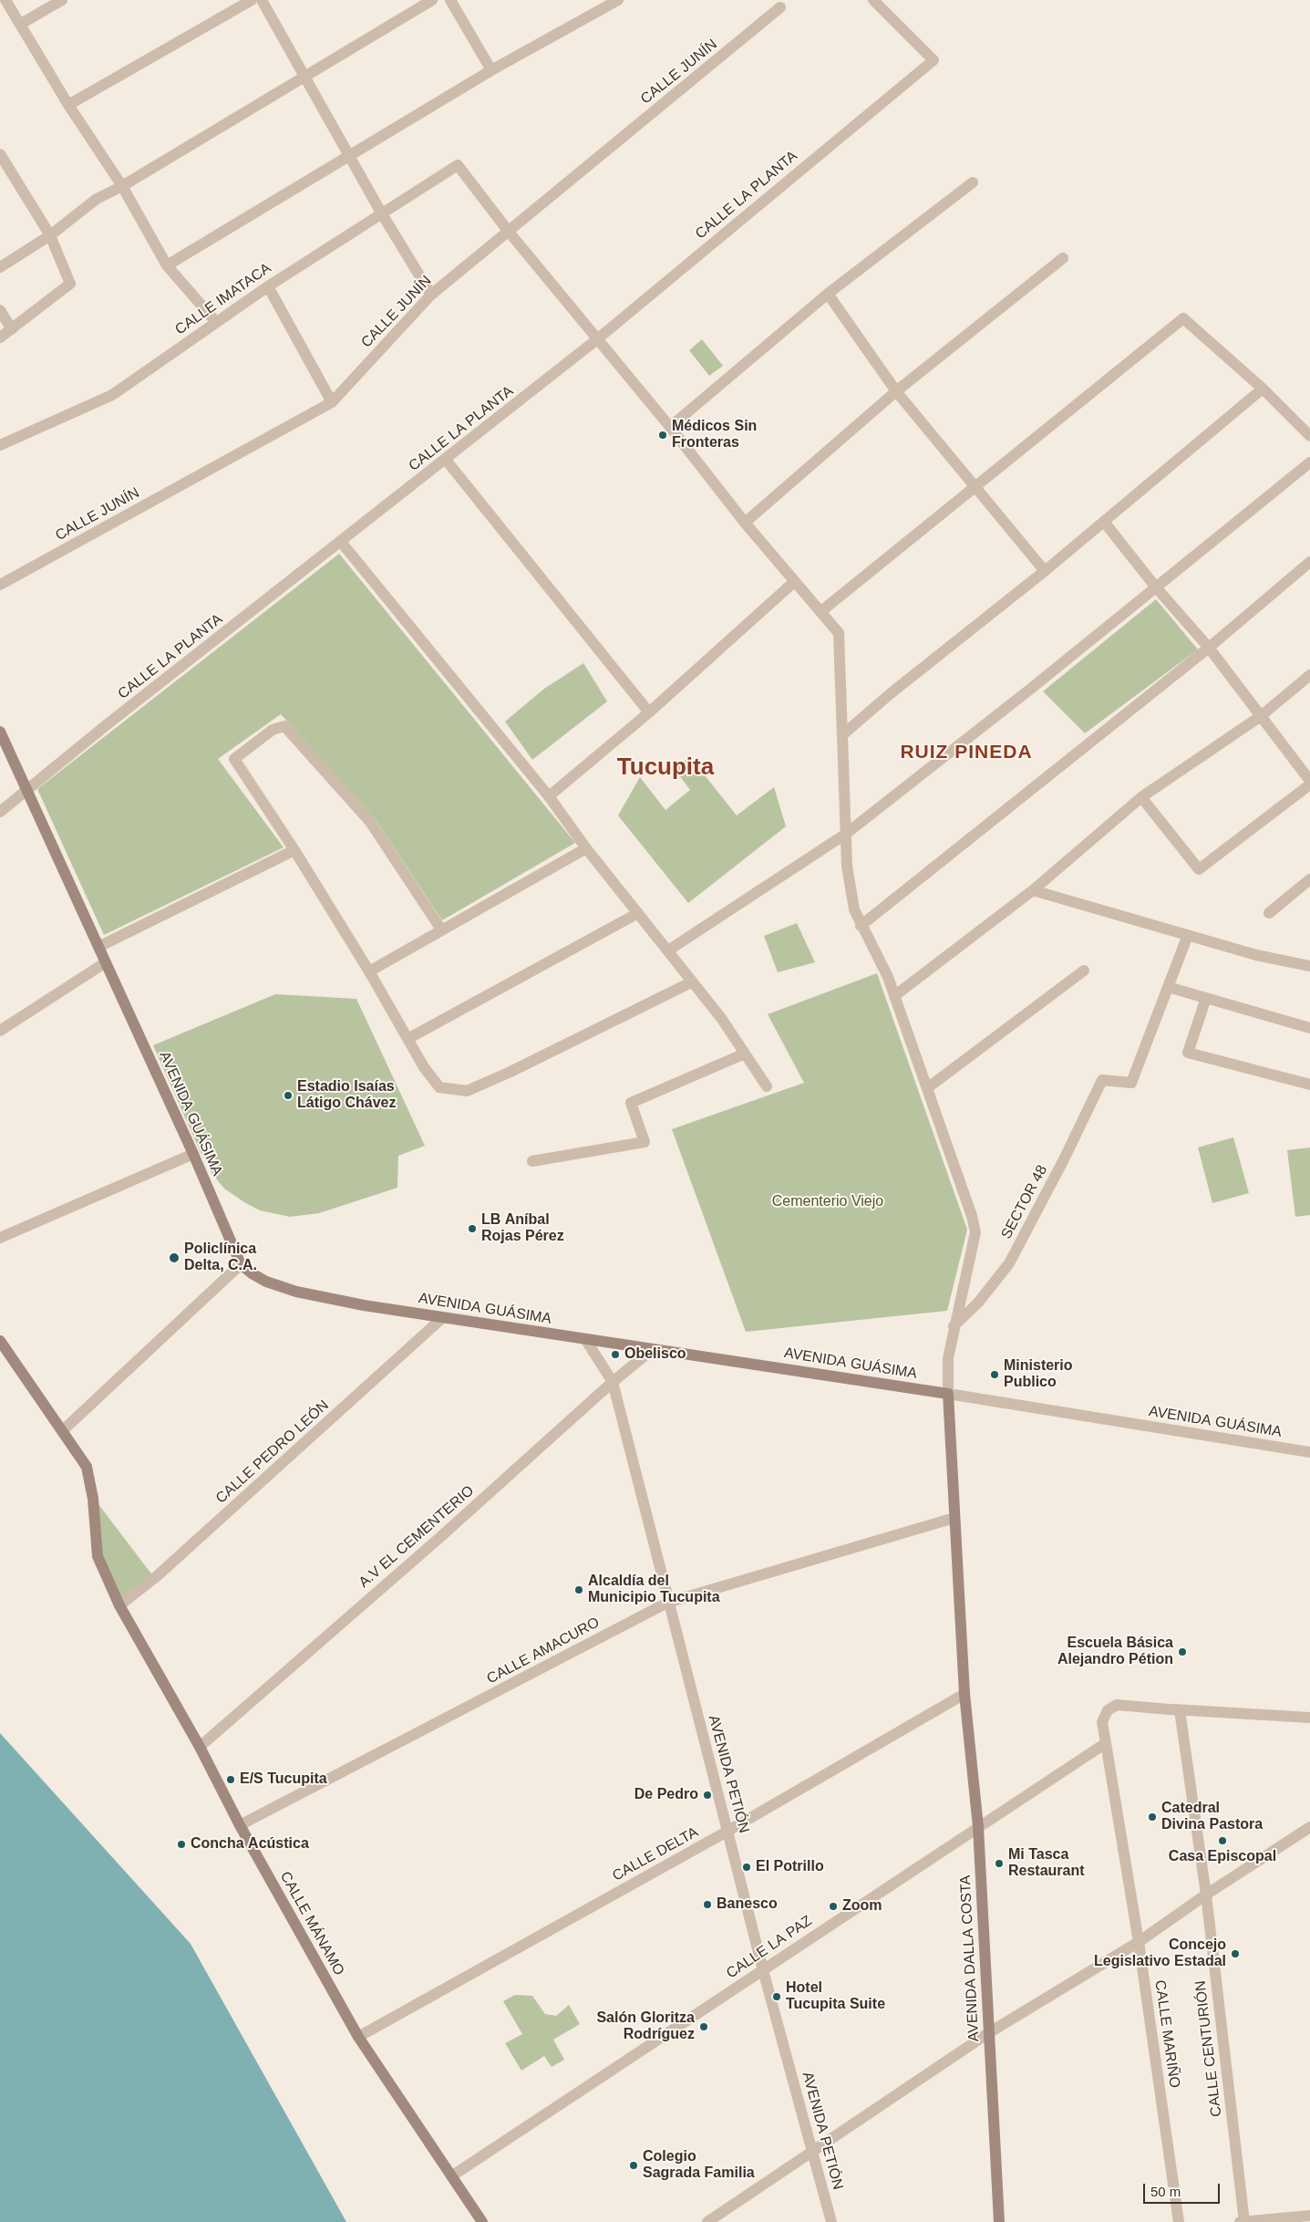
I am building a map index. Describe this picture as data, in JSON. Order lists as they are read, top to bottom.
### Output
{
  "streets": {
    "main road": ["AVENIDA GUÁSIMA", "CALLE MÁNAMO", "AVENIDA DALLA COSTA"],
    "street": [
      "CALLE JUNÍN",
      "CALLE LA PLANTA",
      "CALLE IMATACA",
      "SECTOR 48",
      "CALLE PEDRO LEÓN",
      "A.V EL CEMENTERIO",
      "CALLE AMACURO",
      "AVENIDA PETIÓN",
      "CALLE DELTA",
      "CALLE LA PAZ",
      "CALLE MARIÑO",
      "CALLE CENTURIÓN"
    ]
  },
  "crossings": [
    ["CALLE JUNÍN", "CALLE IMATACA"],
    ["CALLE LA PLANTA", "AVENIDA GUÁSIMA"],
    ["AVENIDA GUÁSIMA", "CALLE PEDRO LEÓN"],
    ["AVENIDA GUÁSIMA", "A.V EL CEMENTERIO"],
    ["AVENIDA GUÁSIMA", "AVENIDA PETIÓN"],
    ["AVENIDA GUÁSIMA", "AVENIDA DALLA COSTA"],
    ["CALLE PEDRO LEÓN", "CALLE MÁNAMO"],
    ["A.V EL CEMENTERIO", "AVENIDA PETIÓN"],
    ["A.V EL CEMENTERIO", "CALLE MÁNAMO"],
    ["CALLE AMACURO", "AVENIDA PETIÓN"],
    ["CALLE AMACURO", "CALLE MÁNAMO"],
    ["CALLE AMACURO", "AVENIDA DALLA COSTA"],
    ["AVENIDA PETIÓN", "CALLE DELTA"],
    ["AVENIDA PETIÓN", "CALLE LA PAZ"],
    ["CALLE DELTA", "CALLE MÁNAMO"],
    ["CALLE DELTA", "AVENIDA DALLA COSTA"],
    ["CALLE MÁNAMO", "CALLE LA PAZ"],
    ["CALLE LA PAZ", "AVENIDA DALLA COSTA"],
    ["CALLE LA PAZ", "CALLE MARIÑO"]
  ],
  "districts": ["RUIZ PINEDA", "Tucupita"],
  "parks": ["Cementerio Viejo"],
  "places": [
    "Médicos Sin Fronteras",
    "Estadio Isaías Látigo Chávez",
    "LB Aníbal Rojas Pérez",
    "Policlínica Delta, C.A.",
    "Obelisco",
    "Ministerio Publico",
    "Alcaldía del Municipio Tucupita",
    "Escuela Básica Alejandro Pétion",
    "E/S Tucupita",
    "De Pedro",
    "Catedral Divina Pastora",
    "Casa Episcopal",
    "Concha Acústica",
    "Mi Tasca Restaurant",
    "El Potrillo",
    "Banesco",
    "Zoom",
    "Concejo Legislativo Estadal",
    "Hotel Tucupita Suite",
    "Salón Gloritza Rodríguez",
    "Colegio Sagrada Familia"
  ],
  "scale_bar": "50 m"
}
